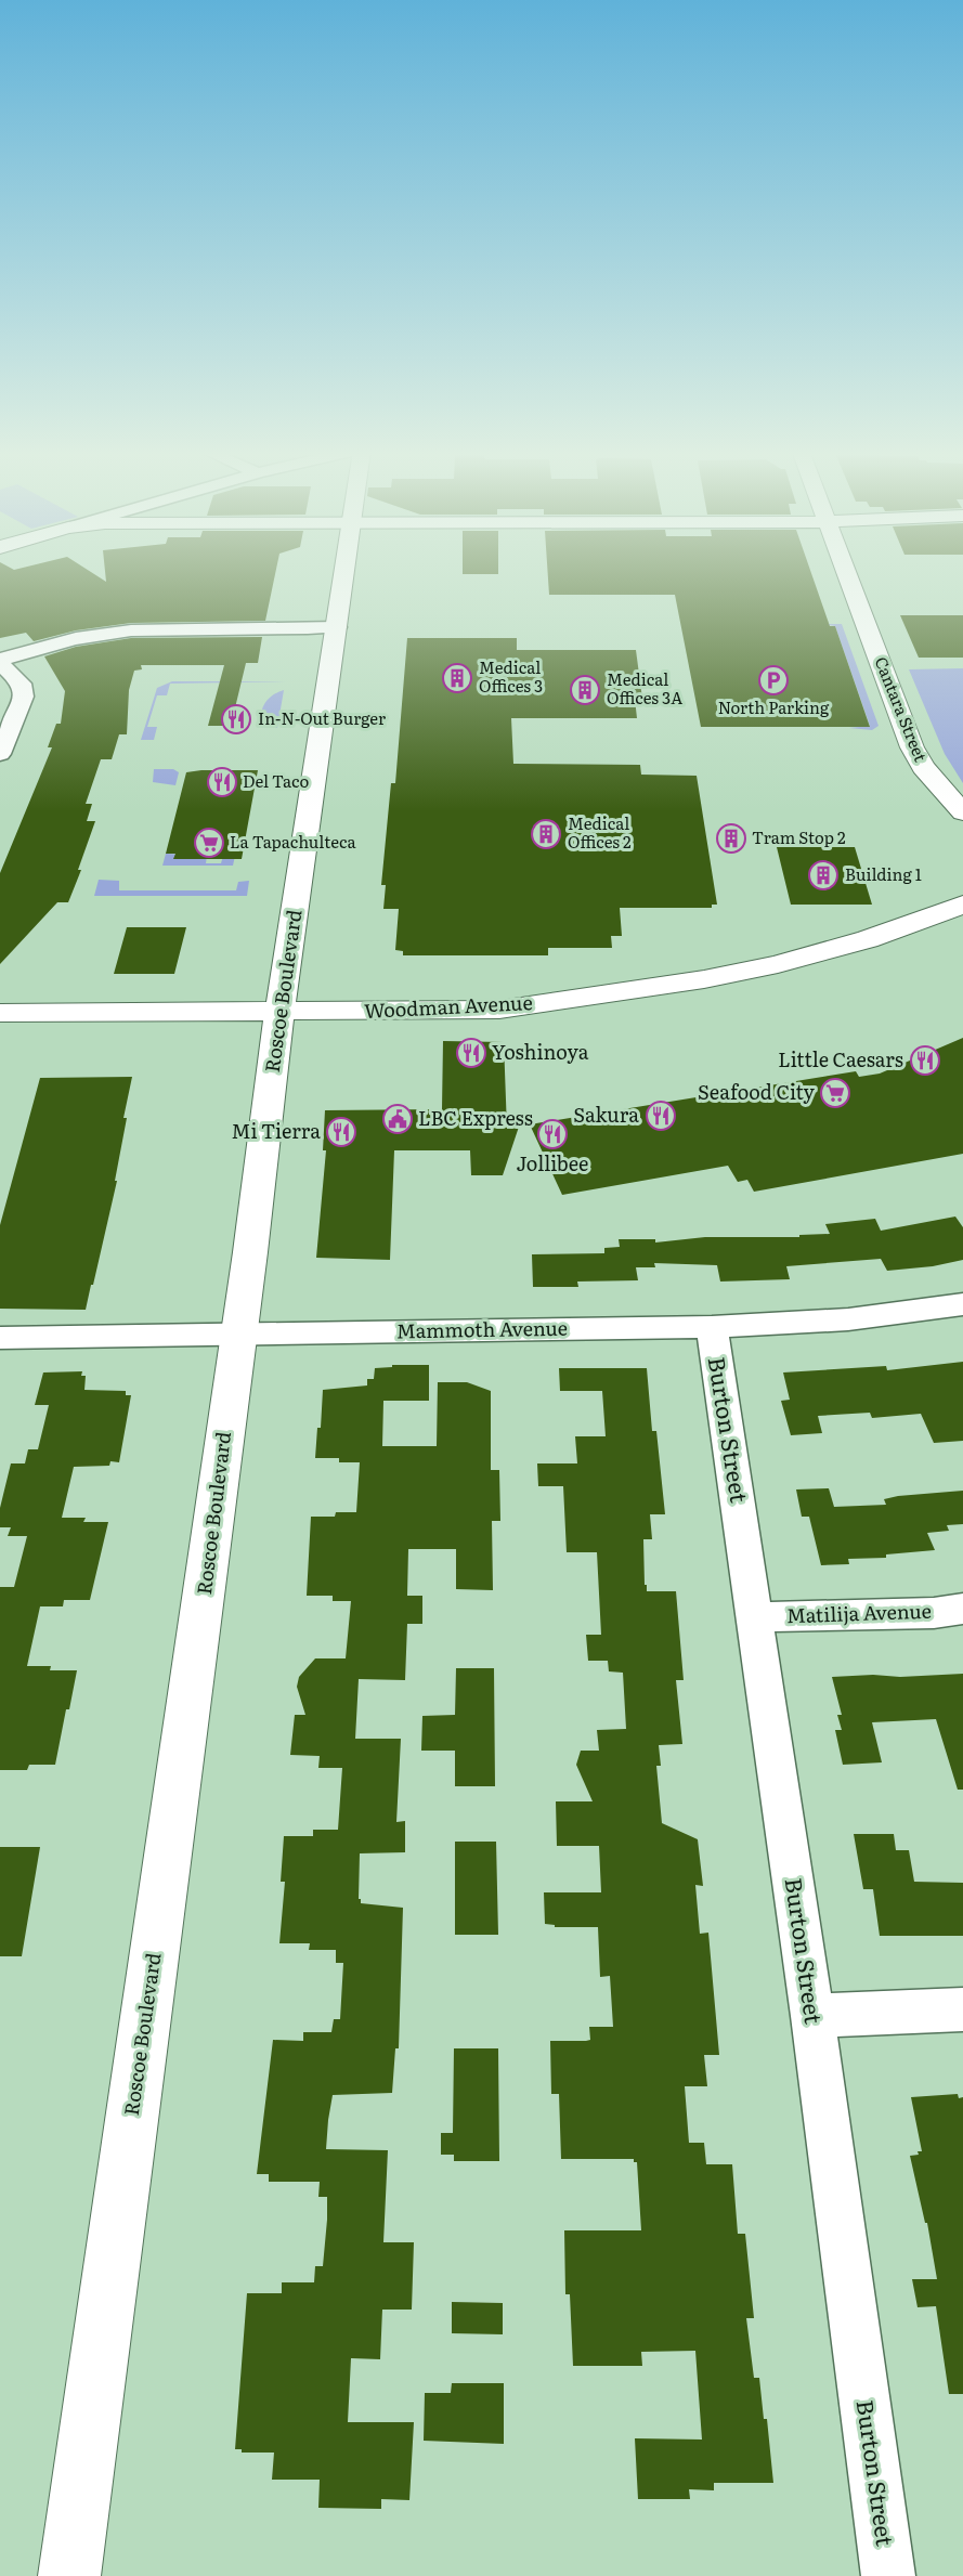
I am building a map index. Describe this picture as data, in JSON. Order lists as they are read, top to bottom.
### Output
{
  "streets": {
    "main road": ["Cantara Street", "Roscoe Boulevard", "Woodman Avenue"],
    "street": ["Mammoth Avenue", "Burton Street", "Matilija Avenue"]
  },
  "crossings": [
    ["Roscoe Boulevard", "Woodman Avenue"],
    ["Roscoe Boulevard", "Mammoth Avenue"],
    ["Mammoth Avenue", "Burton Street"],
    ["Burton Street", "Matilija Avenue"]
  ],
  "places": {
    "building": [
      "Medical Offices 3",
      "Medical Offices 3A",
      "Medical Offices 2",
      "Tram Stop 2",
      "Building 1"
    ],
    "parking": ["North Parking"],
    "restaurant": [
      "In-N-Out Burger",
      "Del Taco",
      "Yoshinoya",
      "Little Caesars",
      "Sakura",
      "Mi Tierra",
      "Jollibee"
    ],
    "supermarket": ["La Tapachulteca", "Seafood City"],
    "public building": ["LBC Express"]
  }
}
